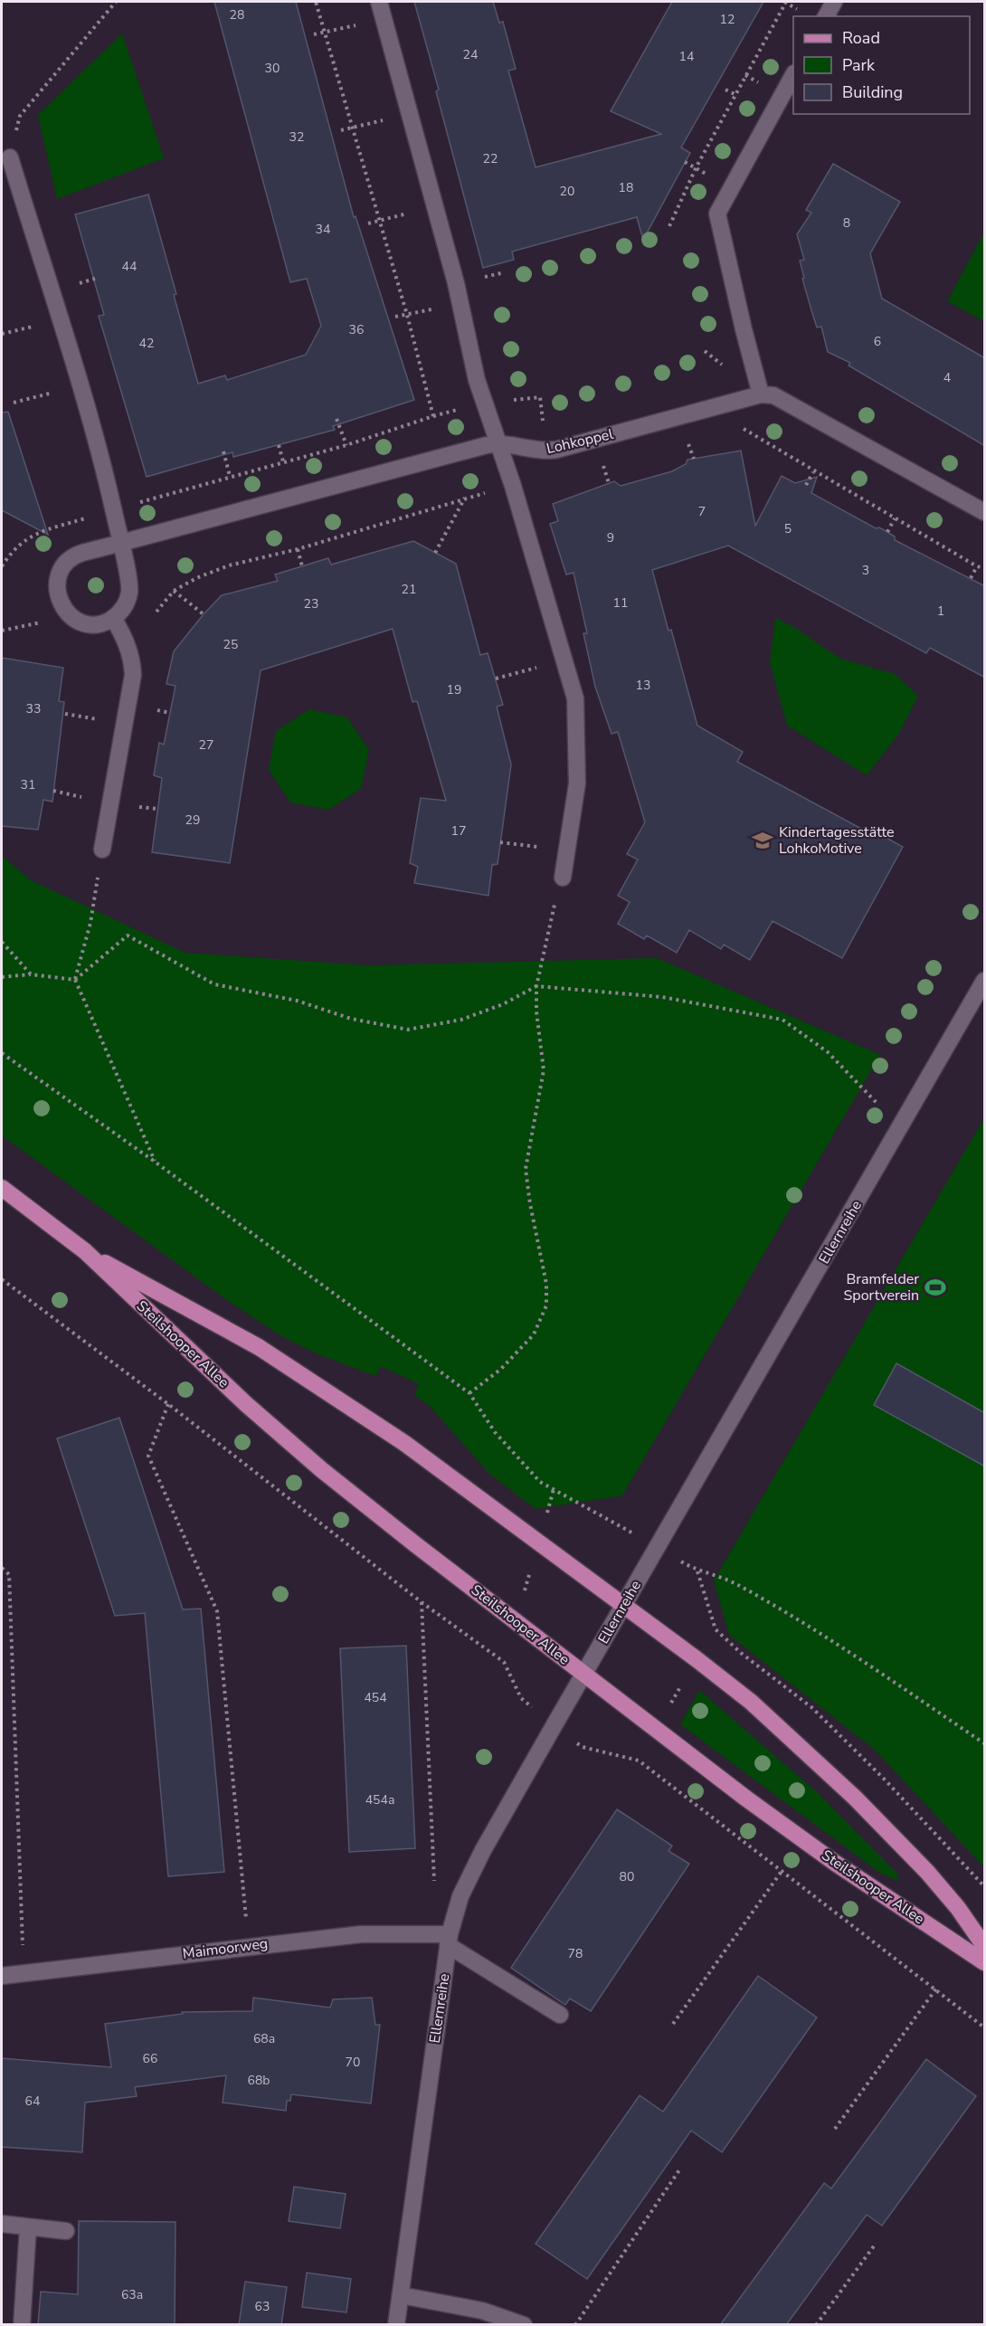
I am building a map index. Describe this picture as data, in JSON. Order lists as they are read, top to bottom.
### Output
{
  "streets": {
    "main road": ["Steilshooper Allee"],
    "street": ["Lohkoppel", "Ellernreihe", "Maimoorweg"]
  },
  "crossings": [
    ["Ellernreihe", "Steilshooper Allee"],
    ["Ellernreihe", "Maimoorweg"]
  ],
  "places": {
    "school or university": ["Kindertagesstätte LohkoMotive"],
    "sports": ["Bramfelder Sportverein"]
  },
  "house_numbers": [
    "28",
    "12",
    "24",
    "14",
    "30",
    "32",
    "22",
    "18",
    "20",
    "8",
    "34",
    "44",
    "36",
    "6",
    "42",
    "4",
    "7",
    "5",
    "9",
    "3",
    "21",
    "11",
    "23",
    "1",
    "25",
    "13",
    "19",
    "33",
    "27",
    "31",
    "29",
    "17",
    "454",
    "454a",
    "80",
    "78",
    "68a",
    "66",
    "70",
    "68b",
    "64",
    "63a",
    "63"
  ],
  "legend": ["Road", "Park", "Building"]
}
